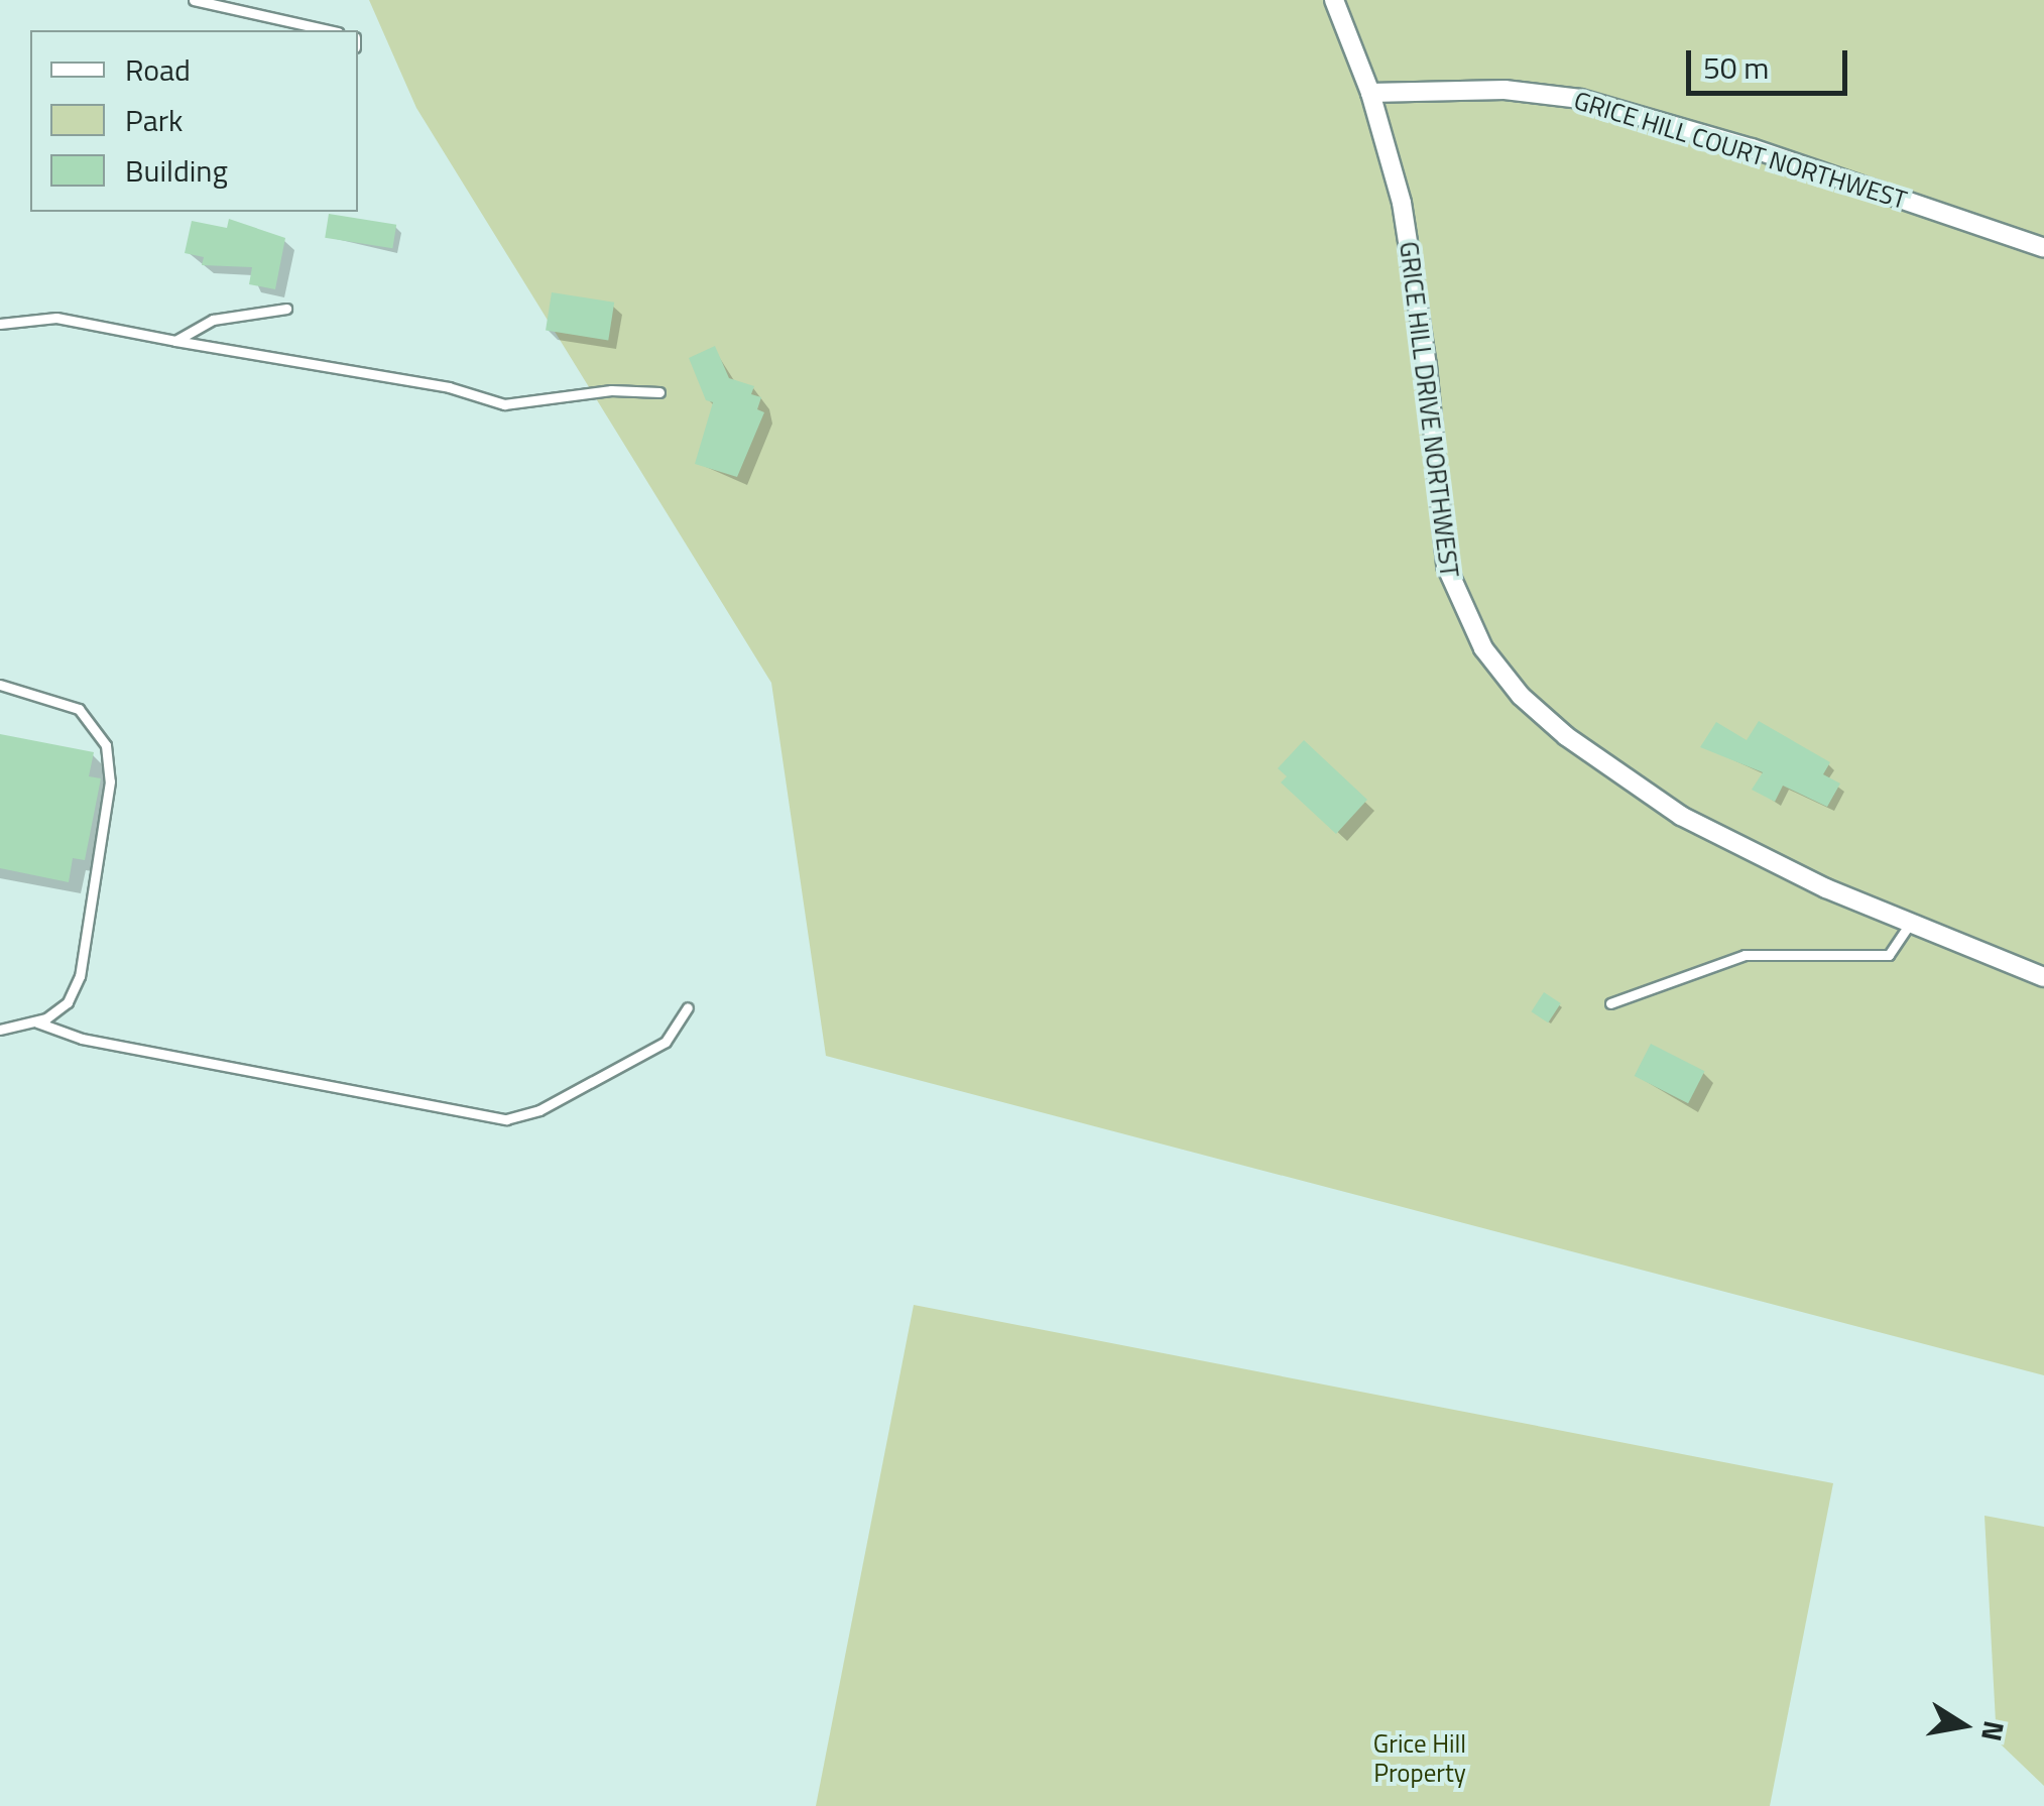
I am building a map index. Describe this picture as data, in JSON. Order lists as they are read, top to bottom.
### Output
{
  "streets": {
    "street": ["GRICE HILL COURT NORTHWEST", "GRICE HILL DRIVE NORTHWEST"]
  },
  "crossings": [
    ["GRICE HILL COURT NORTHWEST", "GRICE HILL DRIVE NORTHWEST"]
  ],
  "parks": ["Grice Hill Property"],
  "legend": ["Road", "Park", "Building"],
  "scale_bar": "50 m",
  "north": "right"
}
